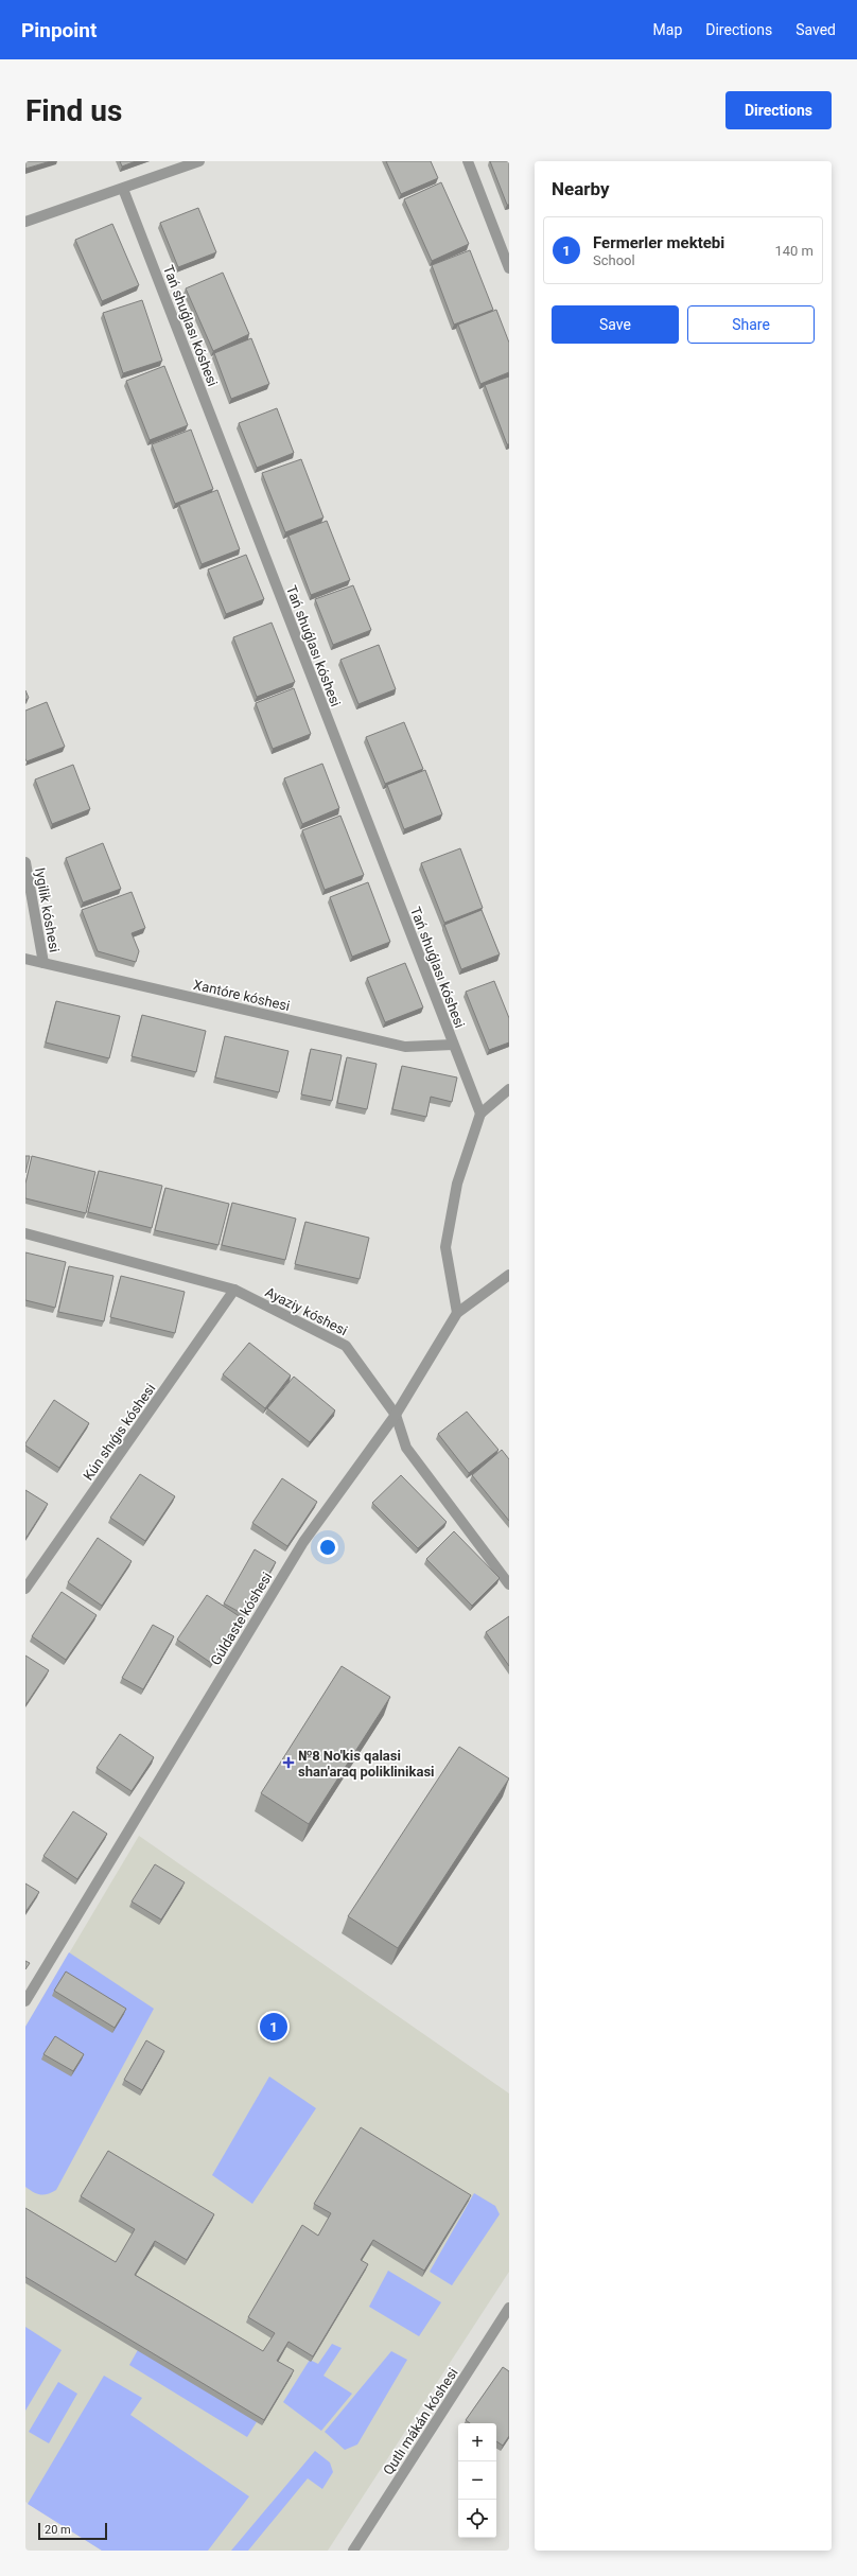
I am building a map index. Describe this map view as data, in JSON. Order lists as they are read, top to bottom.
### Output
{
  "streets": {
    "street": [
      "Tań shuǵlası kóshesi",
      "Iygilik kóshesi",
      "Xantóre kóshesi",
      "Ayaziy kóshesi",
      "Kún shıǵıs kóshesi",
      "Gúldaste kóshesi",
      "Qutlı mákán kóshesi"
    ]
  },
  "crossings": [
    ["Tań shuǵlası kóshesi", "Xantóre kóshesi"],
    ["Iygilik kóshesi", "Xantóre kóshesi"],
    ["Ayaziy kóshesi", "Kún shıǵıs kóshesi"],
    ["Ayaziy kóshesi", "Gúldaste kóshesi"]
  ],
  "places": {
    "health": ["№8 No'kis qalasi shan'araq poliklinikasi"]
  },
  "scale_bar": "20 m",
  "page": {
    "header": "Pinpoint",
    "nav": ["Map", "Directions", "Saved"],
    "buttons": [
      "Directions",
      ["Save", "Share"]
    ],
    "title": "Find us",
    "heading": "Nearby",
    "list": [
      {
        "mark": "1",
        "name": "Fermerler mektebi",
        "note": "School",
        "value": "140 m"
      }
    ],
    "pins": "1",
    "map_buttons": ["+", "−"],
    "scale": "20 m"
  }
}
